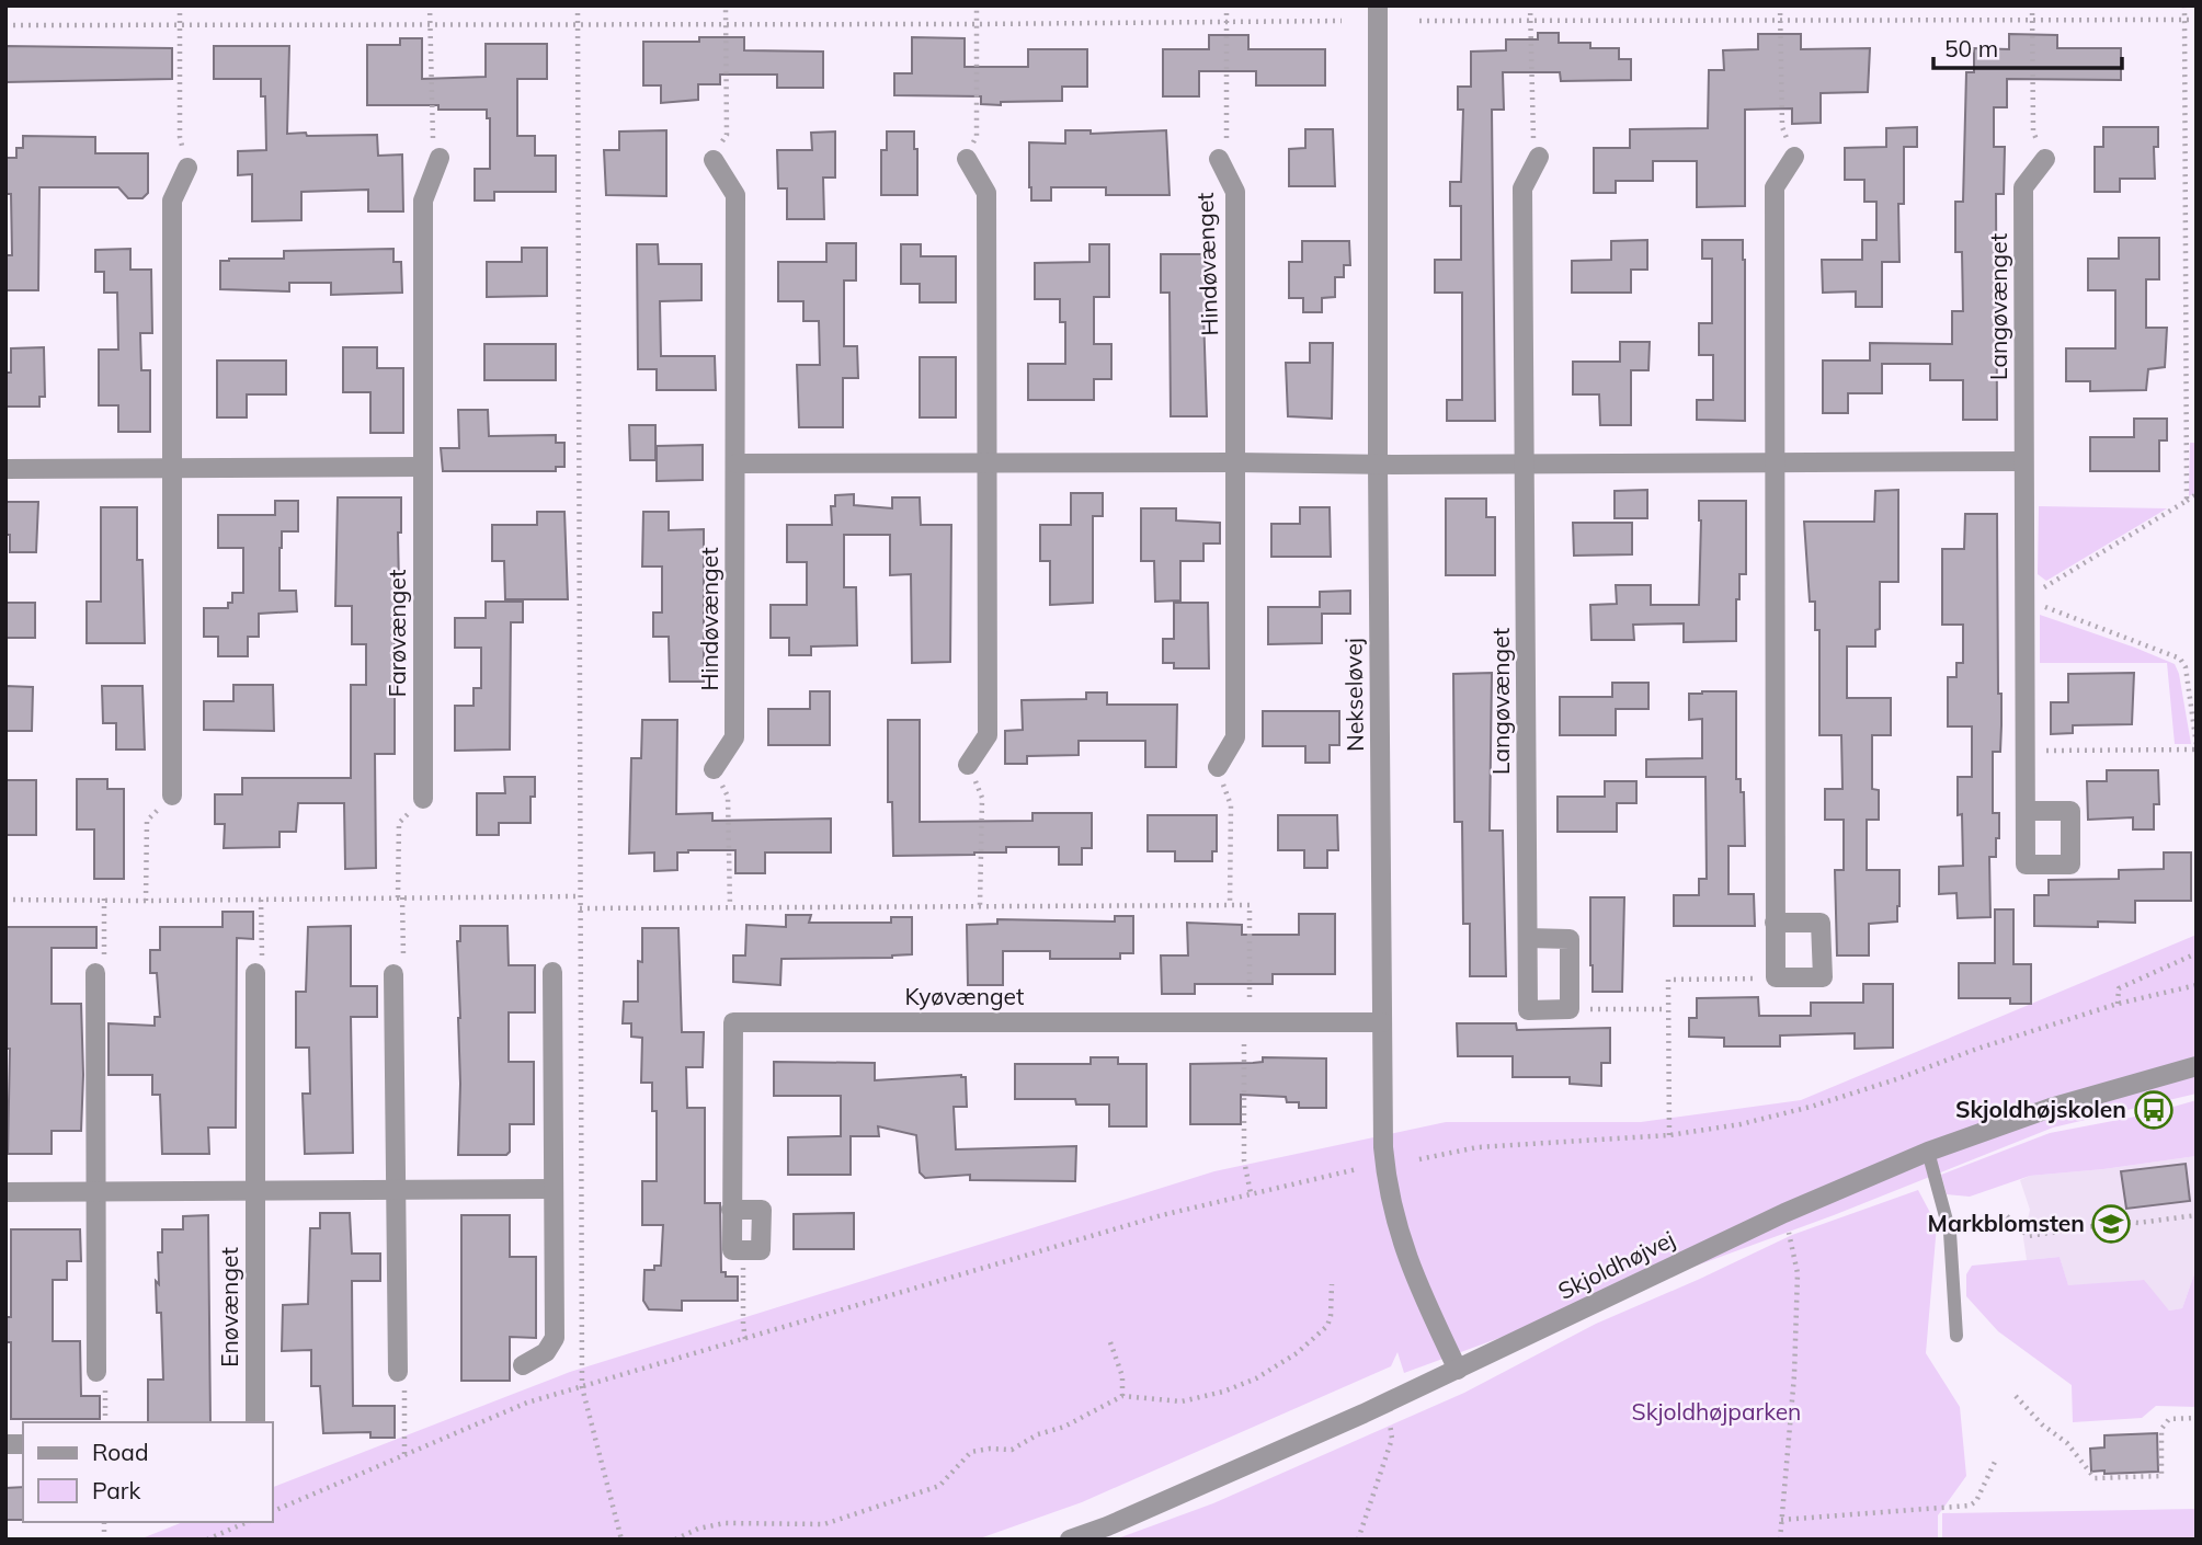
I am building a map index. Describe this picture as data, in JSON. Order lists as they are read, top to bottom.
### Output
{
  "streets": {
    "street": [
      "Hindøvænget",
      "Langøvænget",
      "Farøvænget",
      "Nekseløvej",
      "Kyøvænget",
      "Skjoldhøjvej",
      "Enøvænget"
    ]
  },
  "crossings": [
    ["Nekseløvej", "Kyøvænget"],
    ["Nekseløvej", "Skjoldhøjvej"]
  ],
  "parks": ["Skjoldhøjparken"],
  "places": {
    "bus stop": ["Skjoldhøjskolen"],
    "school or university": ["Markblomsten"]
  },
  "legend": ["Road", "Park"],
  "scale_bar": "50 m"
}
